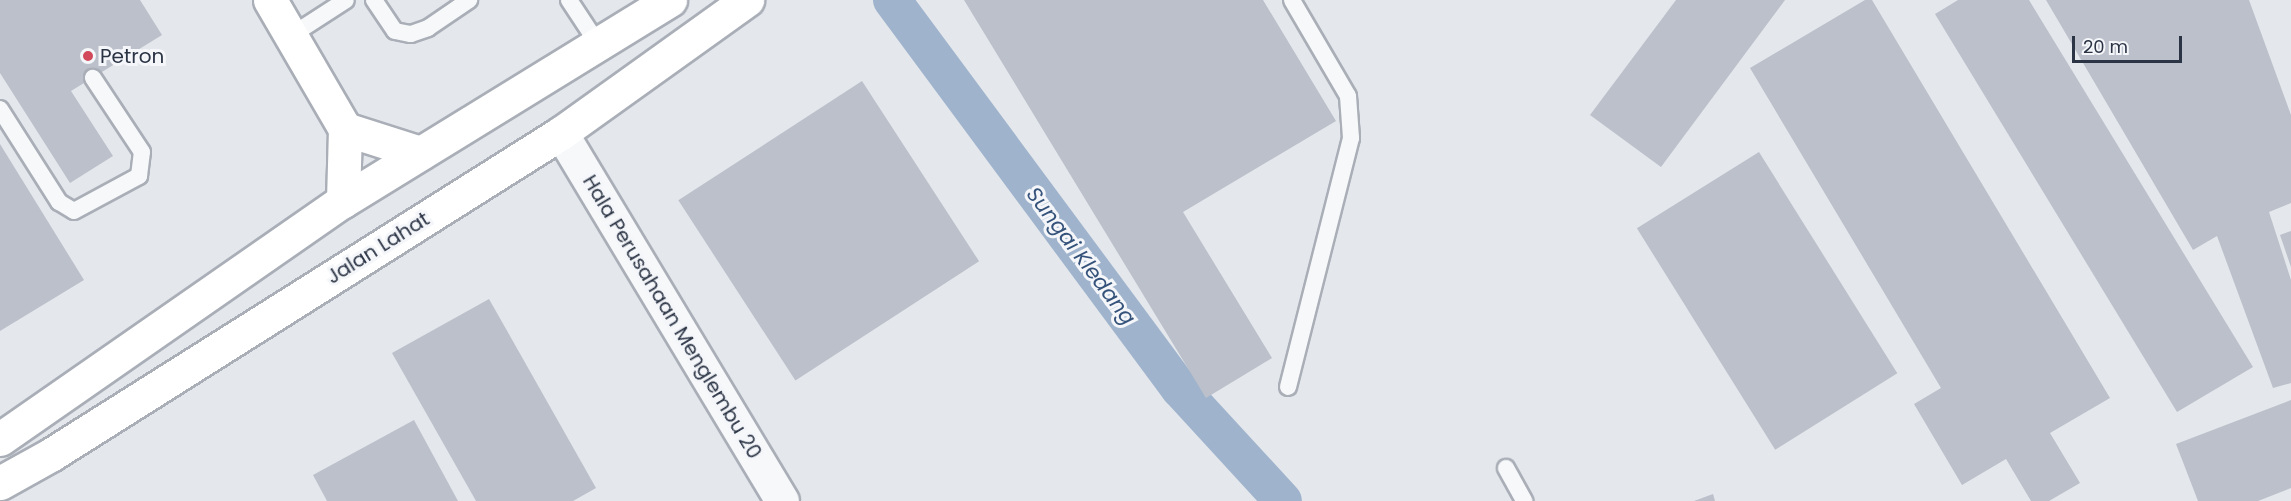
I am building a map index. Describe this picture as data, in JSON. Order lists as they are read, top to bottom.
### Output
{
  "streets": {
    "main road": ["Jalan Lahat"],
    "street": ["Hala Perusahaan Menglembu 20"]
  },
  "crossings": [
    ["Jalan Lahat", "Hala Perusahaan Menglembu 20"]
  ],
  "water": ["Sungai Kledang"],
  "places": ["Petron"],
  "scale_bar": "20 m"
}
